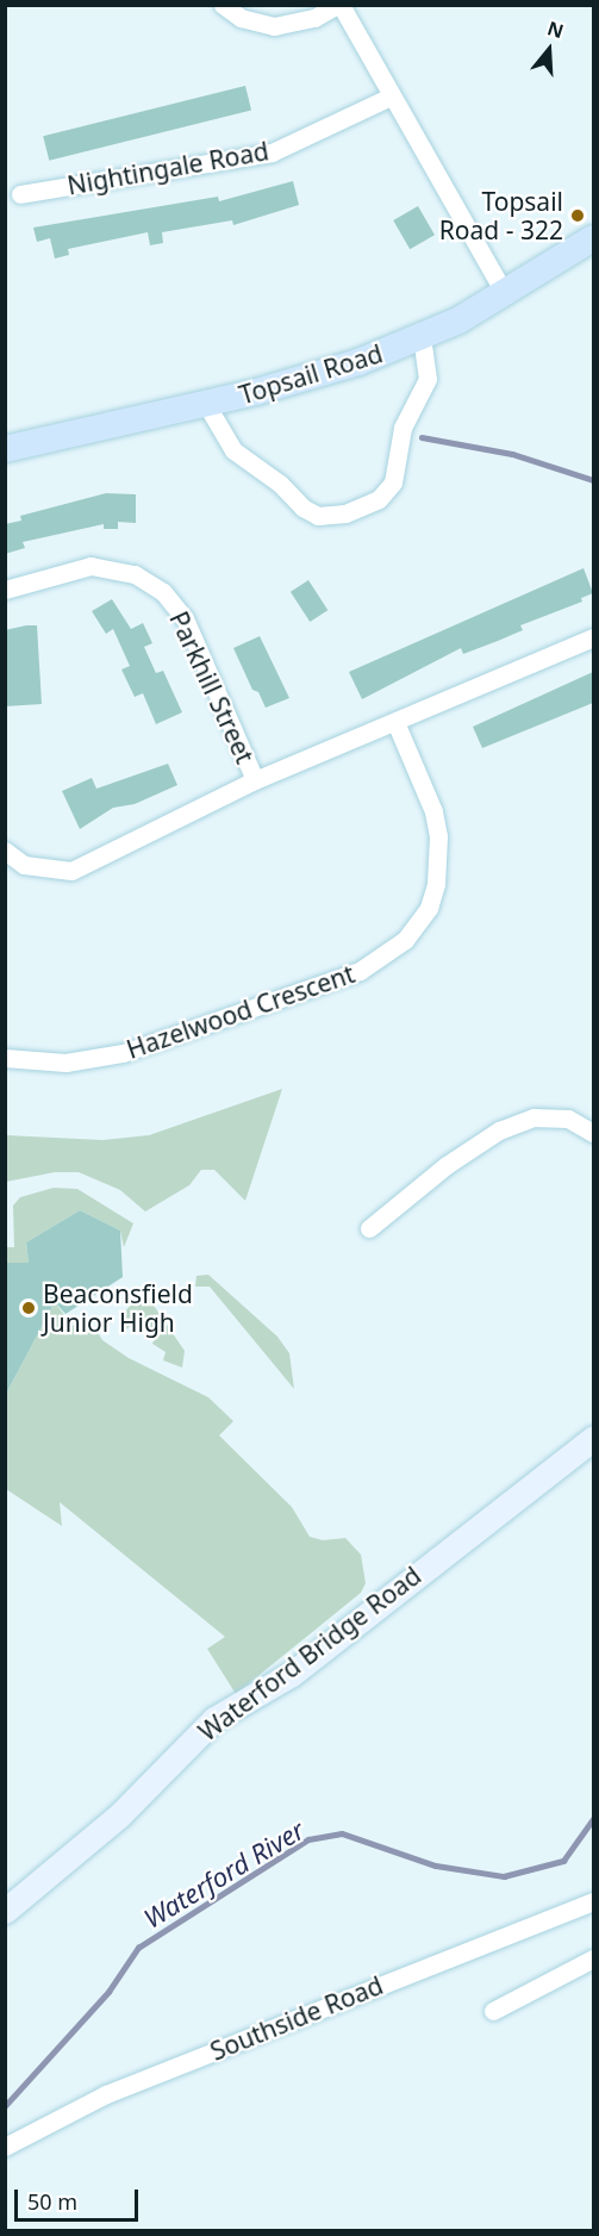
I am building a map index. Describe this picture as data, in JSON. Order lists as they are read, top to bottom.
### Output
{
  "streets": {
    "main road": ["Topsail Road", "Waterford Bridge Road"],
    "street": [
      "Nightingale Road",
      "Parkhill Street",
      "Hazelwood Crescent",
      "Southside Road"
    ]
  },
  "crossings": [
    ["Parkhill Street", "Hazelwood Crescent"]
  ],
  "water": ["Waterford River"],
  "places": ["Topsail Road - 322", "Beaconsfield Junior High"],
  "scale_bar": "50 m",
  "north": "top"
}
